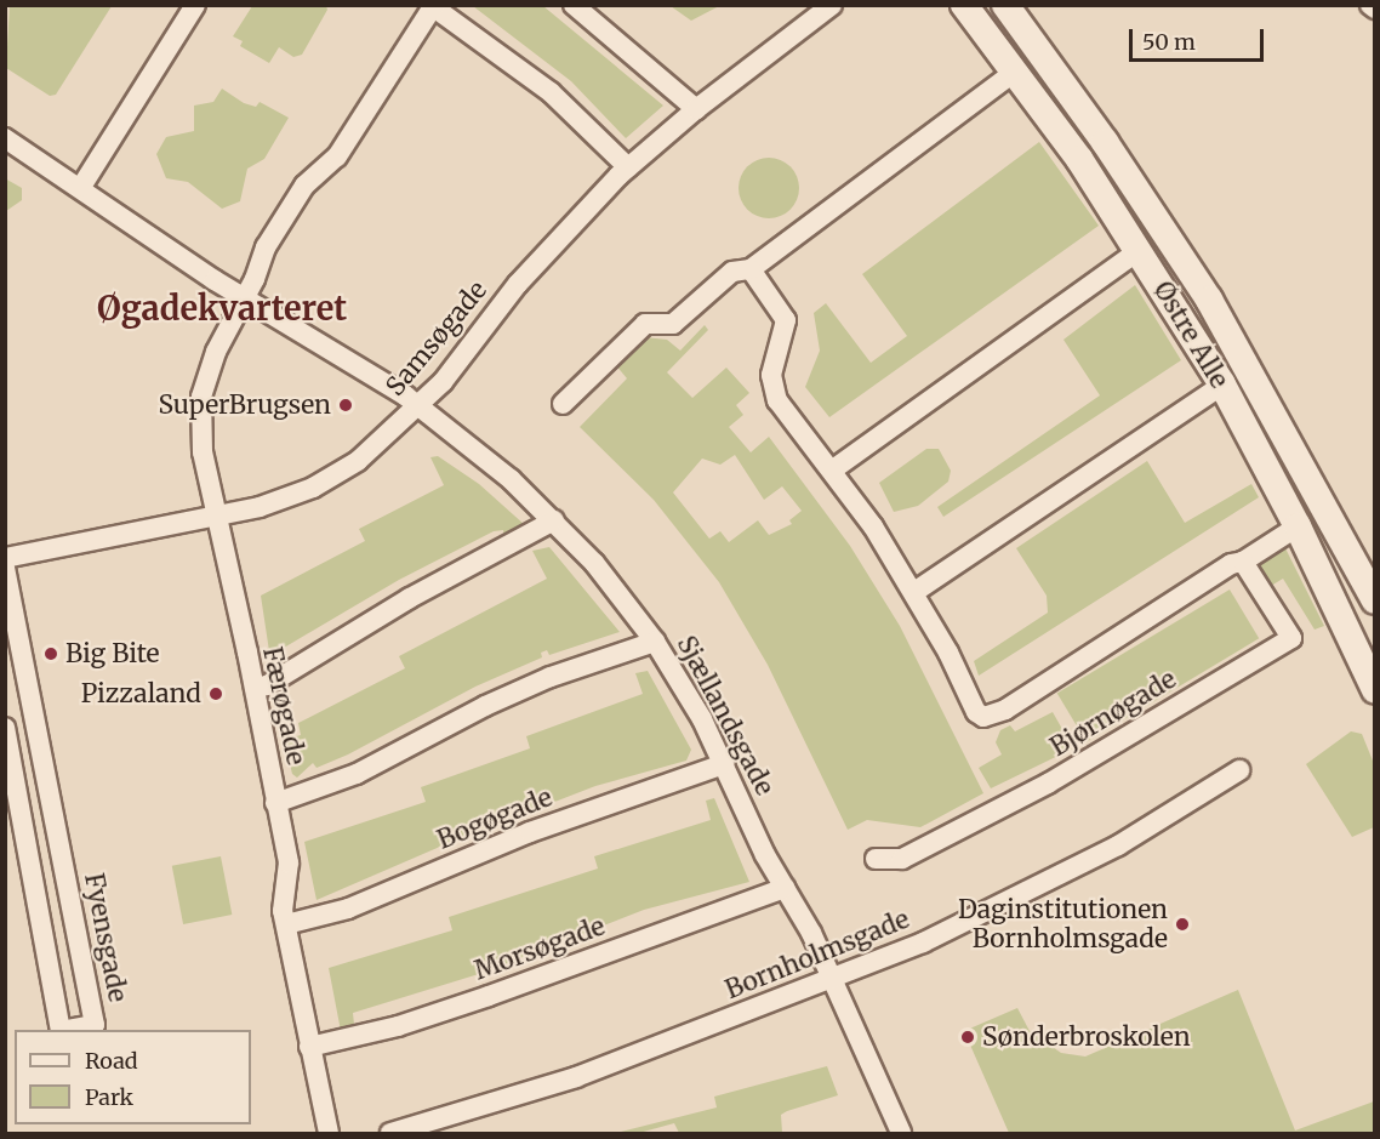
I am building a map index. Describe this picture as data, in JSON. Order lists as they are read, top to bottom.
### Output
{
  "streets": {
    "street": [
      "Østre Alle",
      "Samsøgade",
      "Færøgade",
      "Bjørnøgade",
      "Sjællandsgade",
      "Bogøgade",
      "Fyensgade",
      "Morsøgade",
      "Bornholmsgade"
    ]
  },
  "crossings": [
    ["Samsøgade", "Færøgade"],
    ["Samsøgade", "Sjællandsgade"],
    ["Færøgade", "Sjællandsgade"],
    ["Færøgade", "Bogøgade"],
    ["Færøgade", "Morsøgade"],
    ["Sjællandsgade", "Bogøgade"],
    ["Sjællandsgade", "Morsøgade"],
    ["Sjællandsgade", "Bornholmsgade"]
  ],
  "districts": ["Øgadekvarteret"],
  "places": [
    "SuperBrugsen",
    "Big Bite",
    "Pizzaland",
    "Daginstitutionen Bornholmsgade",
    "Sønderbroskolen"
  ],
  "legend": ["Road", "Park"],
  "scale_bar": "50 m"
}
